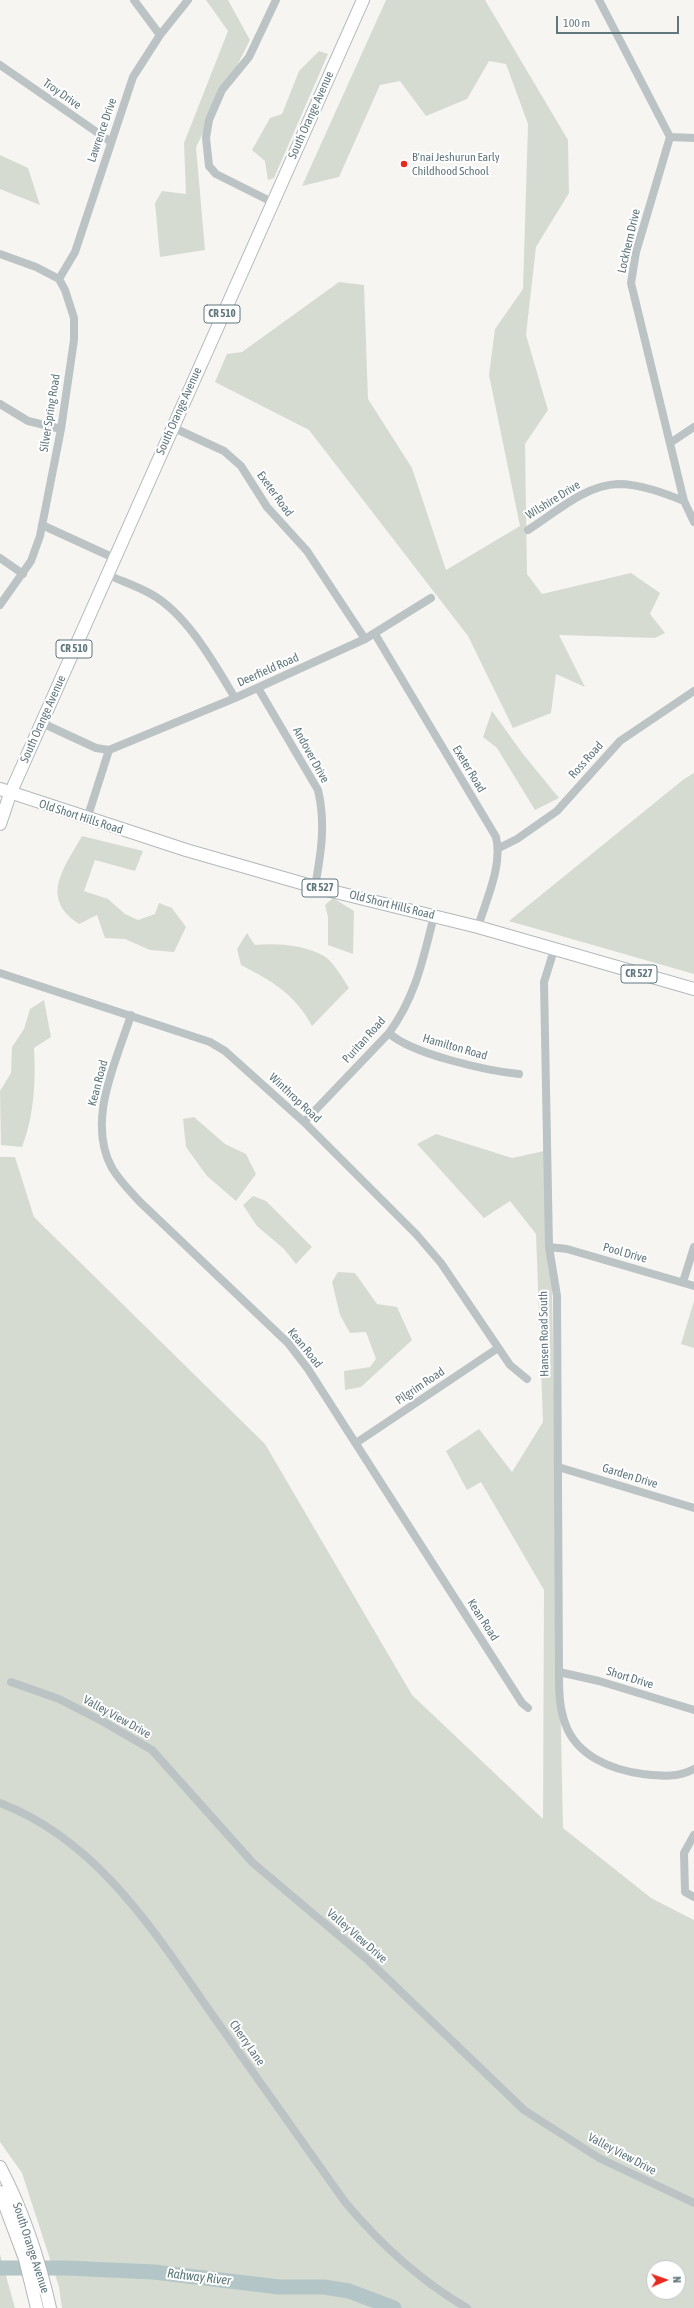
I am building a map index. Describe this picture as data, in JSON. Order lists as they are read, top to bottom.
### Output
{
  "streets": {
    "main road": [
      "South Orange Avenue",
      "CR 510",
      "Old Short Hills Road",
      "CR 527"
    ],
    "street": [
      "Troy Drive",
      "Lawrence Drive",
      "Lockhern Drive",
      "Silver Spring Road",
      "Exeter Road",
      "Wilshire Drive",
      "Deerfield Road",
      "Andover Drive",
      "Ross Road",
      "Puritan Road",
      "Hamilton Road",
      "Kean Road",
      "Winthrop Road",
      "Pool Drive",
      "Hansen Road South",
      "Pilgrim Road",
      "Garden Drive",
      "Short Drive",
      "Valley View Drive",
      "Cherry Lane"
    ]
  },
  "crossings": [
    ["Troy Drive", "Lawrence Drive"],
    ["South Orange Avenue", "Exeter Road"],
    ["South Orange Avenue", "Old Short Hills Road"],
    ["Lawrence Drive", "Silver Spring Road"],
    ["Lockhern Drive", "Wilshire Drive"],
    ["Exeter Road", "Deerfield Road"],
    ["Exeter Road", "Ross Road"],
    ["Deerfield Road", "Andover Drive"],
    ["Andover Drive", "Old Short Hills Road"],
    ["Old Short Hills Road", "Puritan Road"],
    ["Old Short Hills Road", "Hansen Road South"],
    ["Puritan Road", "Hamilton Road"],
    ["Puritan Road", "Winthrop Road"],
    ["Kean Road", "Winthrop Road"],
    ["Kean Road", "Pilgrim Road"],
    ["Winthrop Road", "Pilgrim Road"],
    ["Pool Drive", "Hansen Road South"],
    ["Hansen Road South", "Garden Drive"],
    ["Hansen Road South", "Short Drive"]
  ],
  "water": ["Rahway River"],
  "places": ["B'nai Jeshurun Early Childhood School"],
  "scale_bar": "100 m",
  "north": "right"
}
